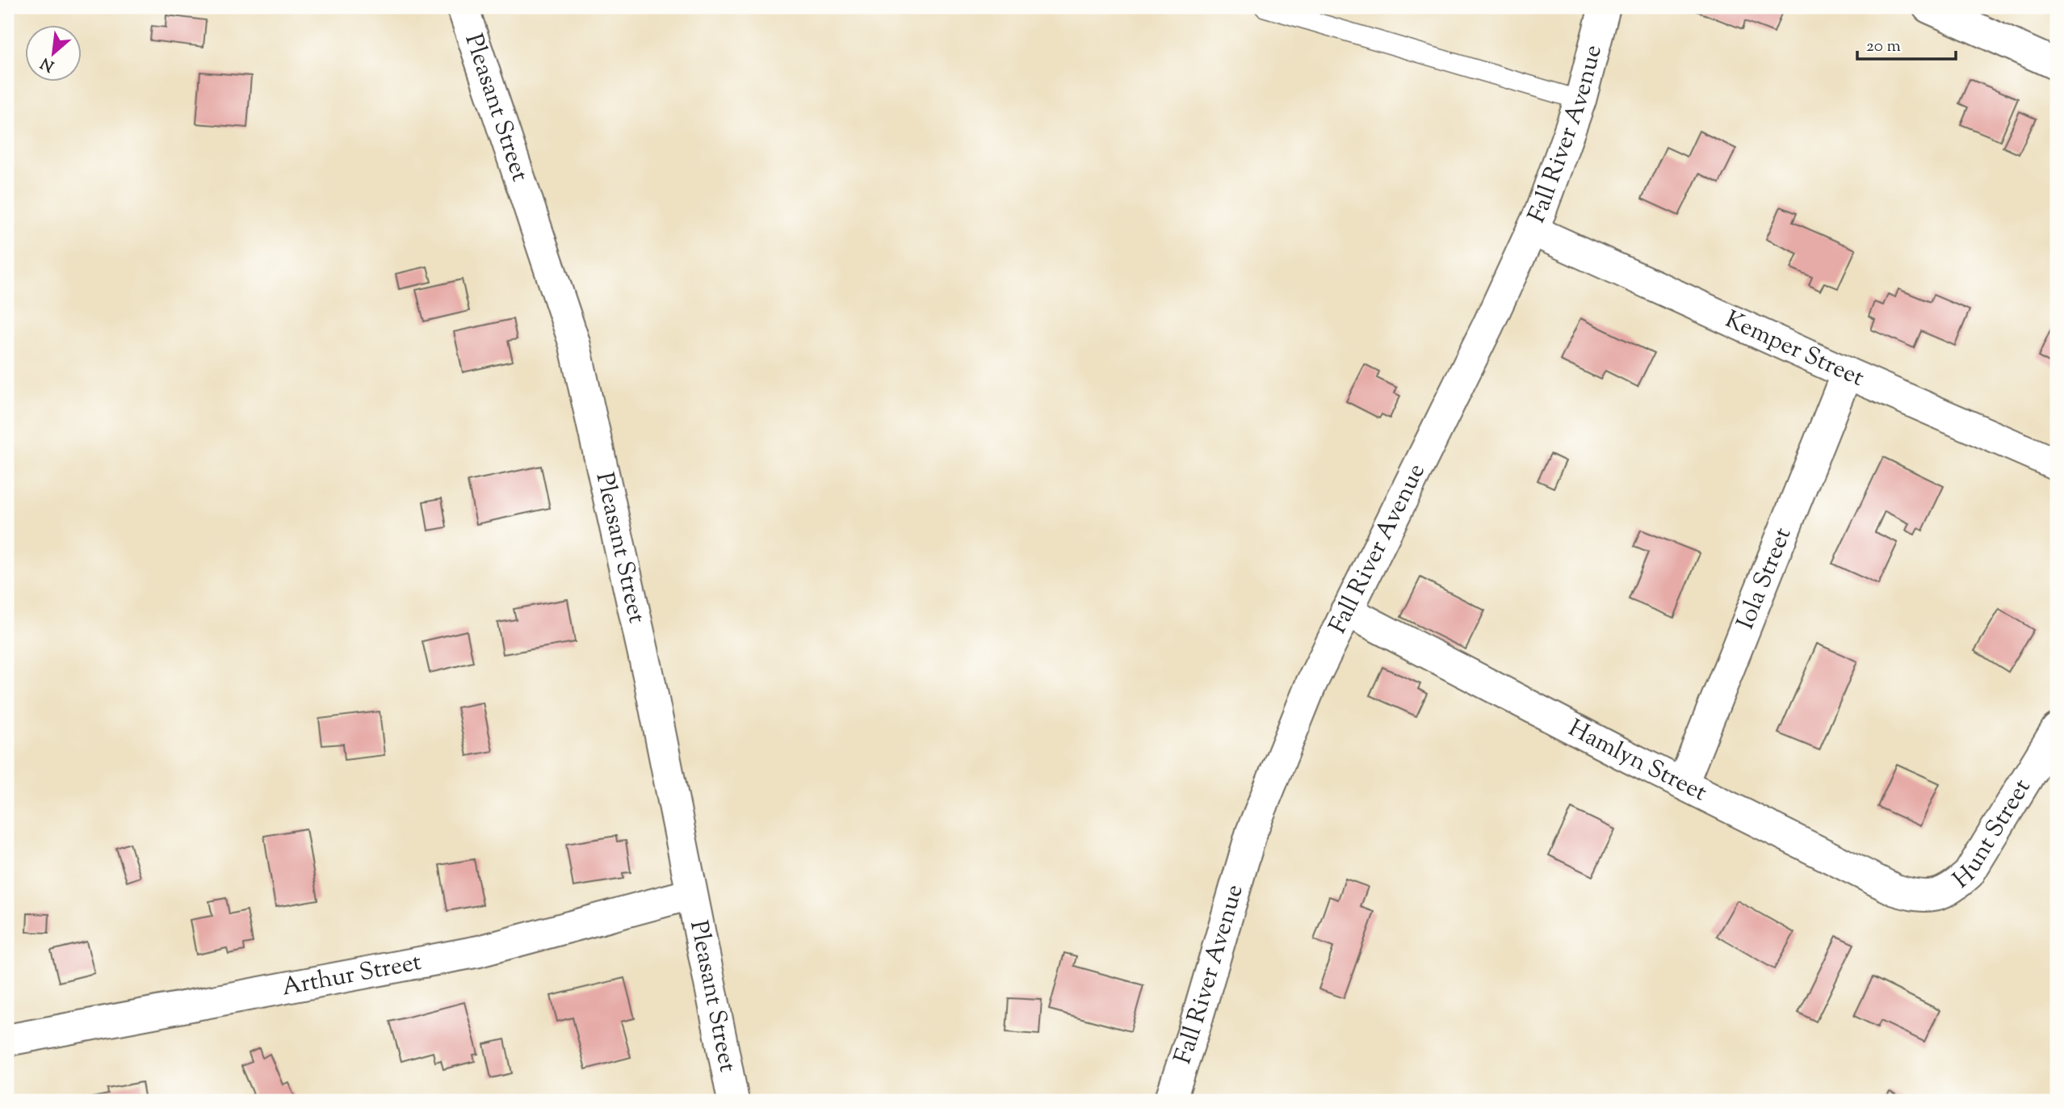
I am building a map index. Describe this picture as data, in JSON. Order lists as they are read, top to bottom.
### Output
{
  "streets": {
    "street": [
      "Pleasant Street",
      "Fall River Avenue",
      "Kemper Street",
      "Iola Street",
      "Hamlyn Street",
      "Hunt Street",
      "Arthur Street"
    ]
  },
  "crossings": [
    ["Pleasant Street", "Arthur Street"],
    ["Fall River Avenue", "Kemper Street"],
    ["Fall River Avenue", "Hamlyn Street"],
    ["Kemper Street", "Iola Street"],
    ["Iola Street", "Hamlyn Street"],
    ["Hamlyn Street", "Hunt Street"]
  ],
  "scale_bar": "20 m",
  "north": "bottom left"
}
